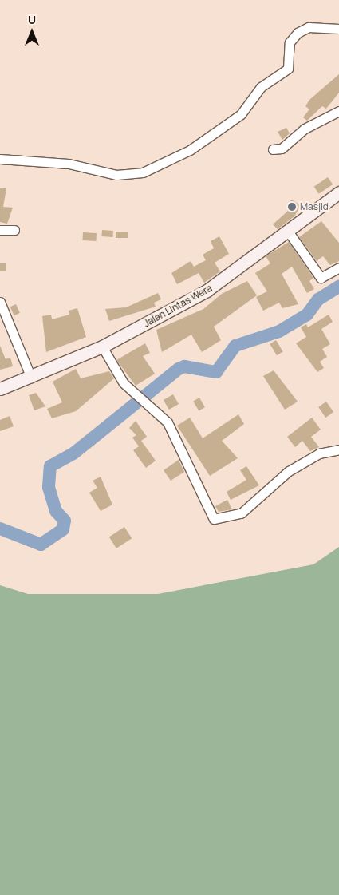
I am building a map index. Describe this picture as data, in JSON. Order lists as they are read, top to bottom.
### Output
{
  "streets": {
    "main road": ["Jalan Lintas Wera"]
  },
  "places": ["Masjid"],
  "north": "top"
}
